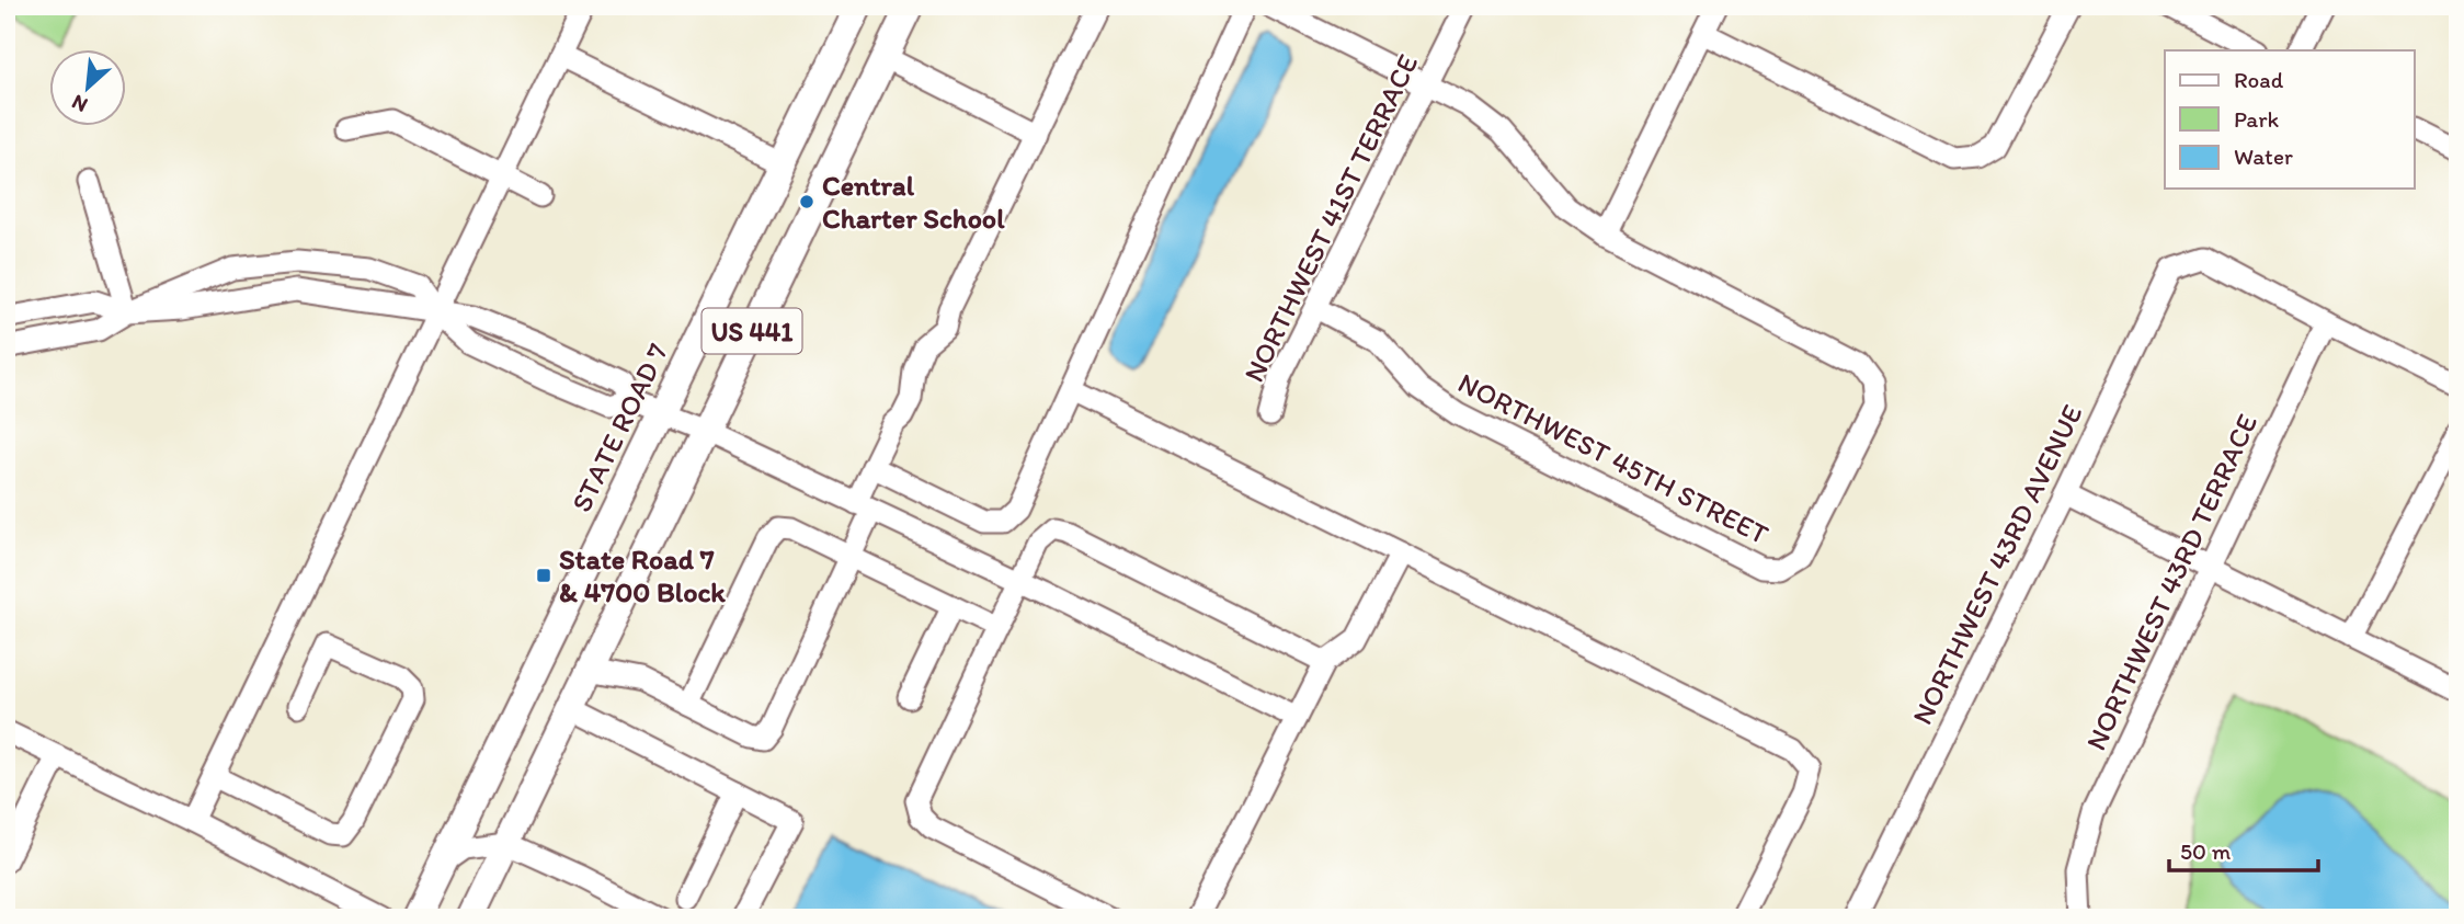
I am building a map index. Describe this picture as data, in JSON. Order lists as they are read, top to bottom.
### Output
{
  "streets": {
    "main road": ["US 441", "STATE ROAD 7"],
    "street": [
      "NORTHWEST 41ST TERRACE",
      "NORTHWEST 45TH STREET",
      "NORTHWEST 43RD AVENUE",
      "NORTHWEST 43RD TERRACE"
    ]
  },
  "crossings": [
    ["NORTHWEST 41ST TERRACE", "NORTHWEST 45TH STREET"],
    ["NORTHWEST 43RD AVENUE", "NORTHWEST 43RD TERRACE"]
  ],
  "places": {
    "other": ["Central Charter School"],
    "transit": ["State Road 7 & 4700 Block"]
  },
  "legend": ["Road", "Park", "Water"],
  "scale_bar": "50 m",
  "north": "bottom left"
}
